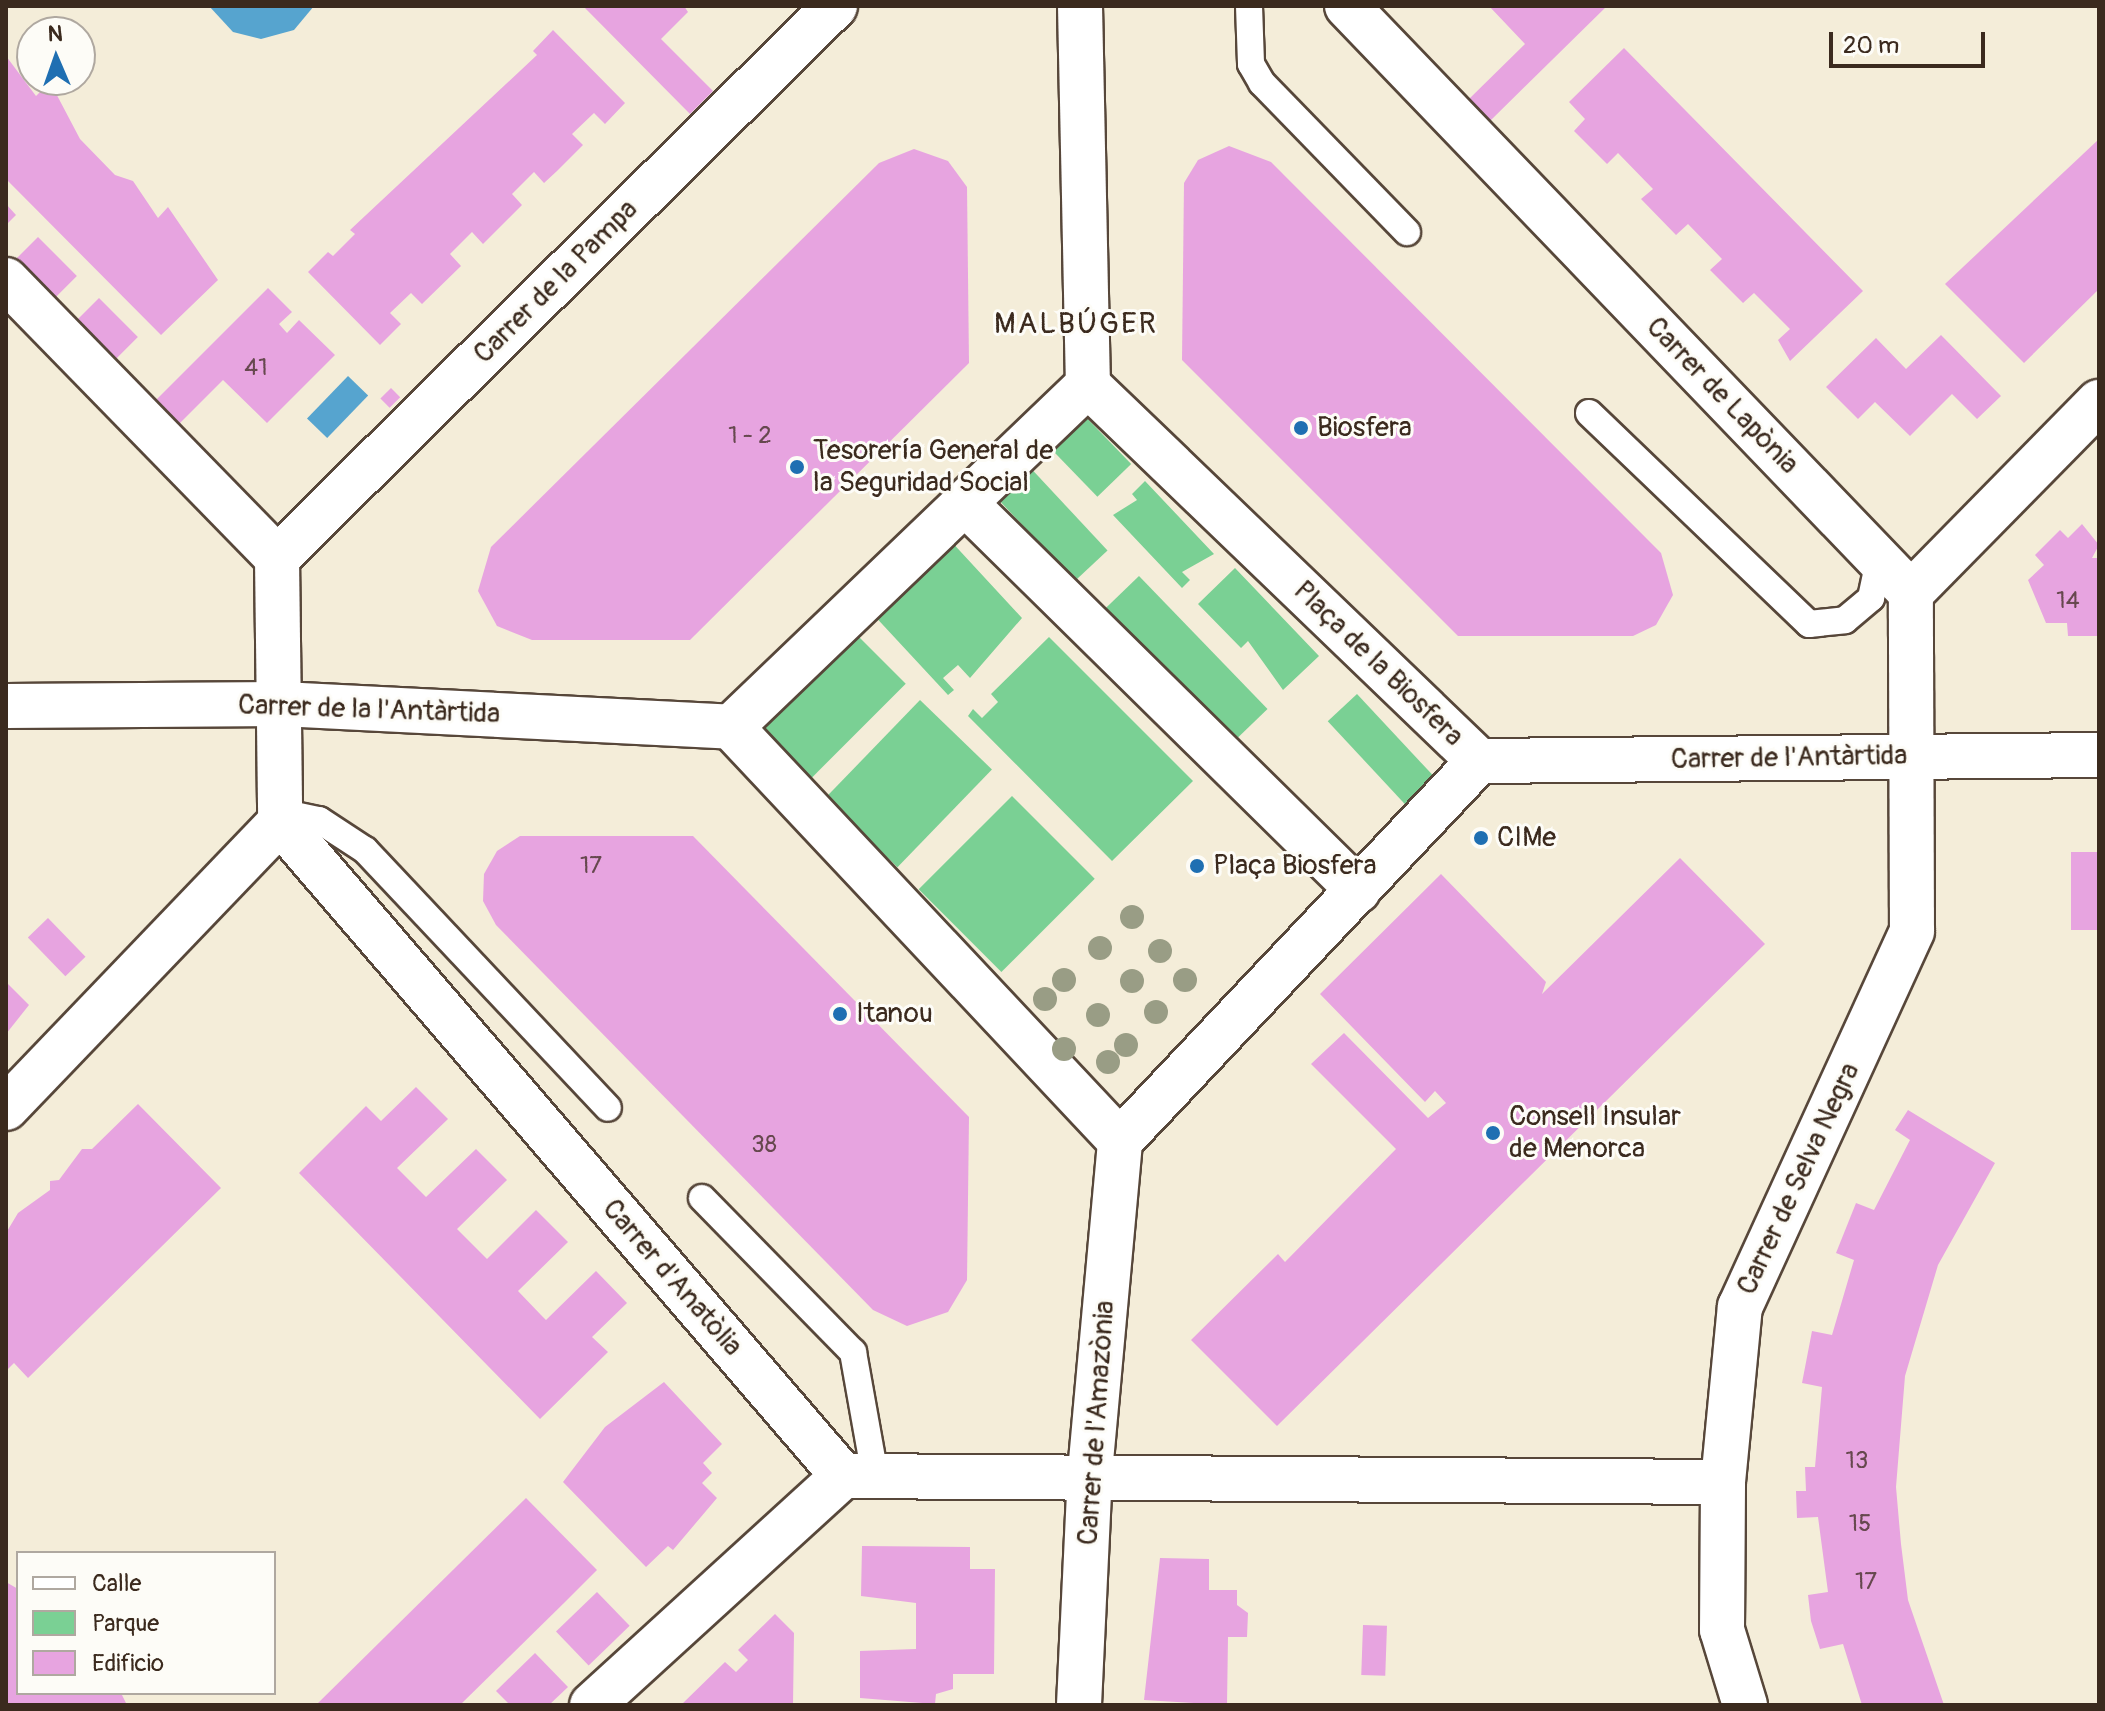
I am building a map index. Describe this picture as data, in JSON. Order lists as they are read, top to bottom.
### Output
{
  "streets": {
    "street": [
      "Carrer de la Pampa",
      "Carrer de Lapònia",
      "Plaça de la Biosfera",
      "Carrer de la l'Antàrtida",
      "Carrer de l'Antàrtida",
      "Carrer de Selva Negra",
      "Carrer d'Anatòlia",
      "Carrer de l'Amazònia"
    ]
  },
  "crossings": [
    ["Carrer de Lapònia", "Carrer de Selva Negra"],
    ["Plaça de la Biosfera", "Carrer de l'Antàrtida"],
    ["Plaça de la Biosfera", "Carrer de l'Amazònia"],
    ["Carrer de l'Antàrtida", "Carrer de Selva Negra"]
  ],
  "districts": ["MALBÚGER"],
  "places": [
    "Biosfera",
    "Tesorería General de la Seguridad Social",
    "CIMe",
    "Plaça Biosfera",
    "Itanou",
    "Consell Insular de Menorca"
  ],
  "house_numbers": [
    "41",
    "1 - 2",
    "14",
    "17",
    "38",
    "13",
    "15",
    "17"
  ],
  "legend": ["Calle", "Parque", "Edificio"],
  "scale_bar": "20 m",
  "north": "top"
}
